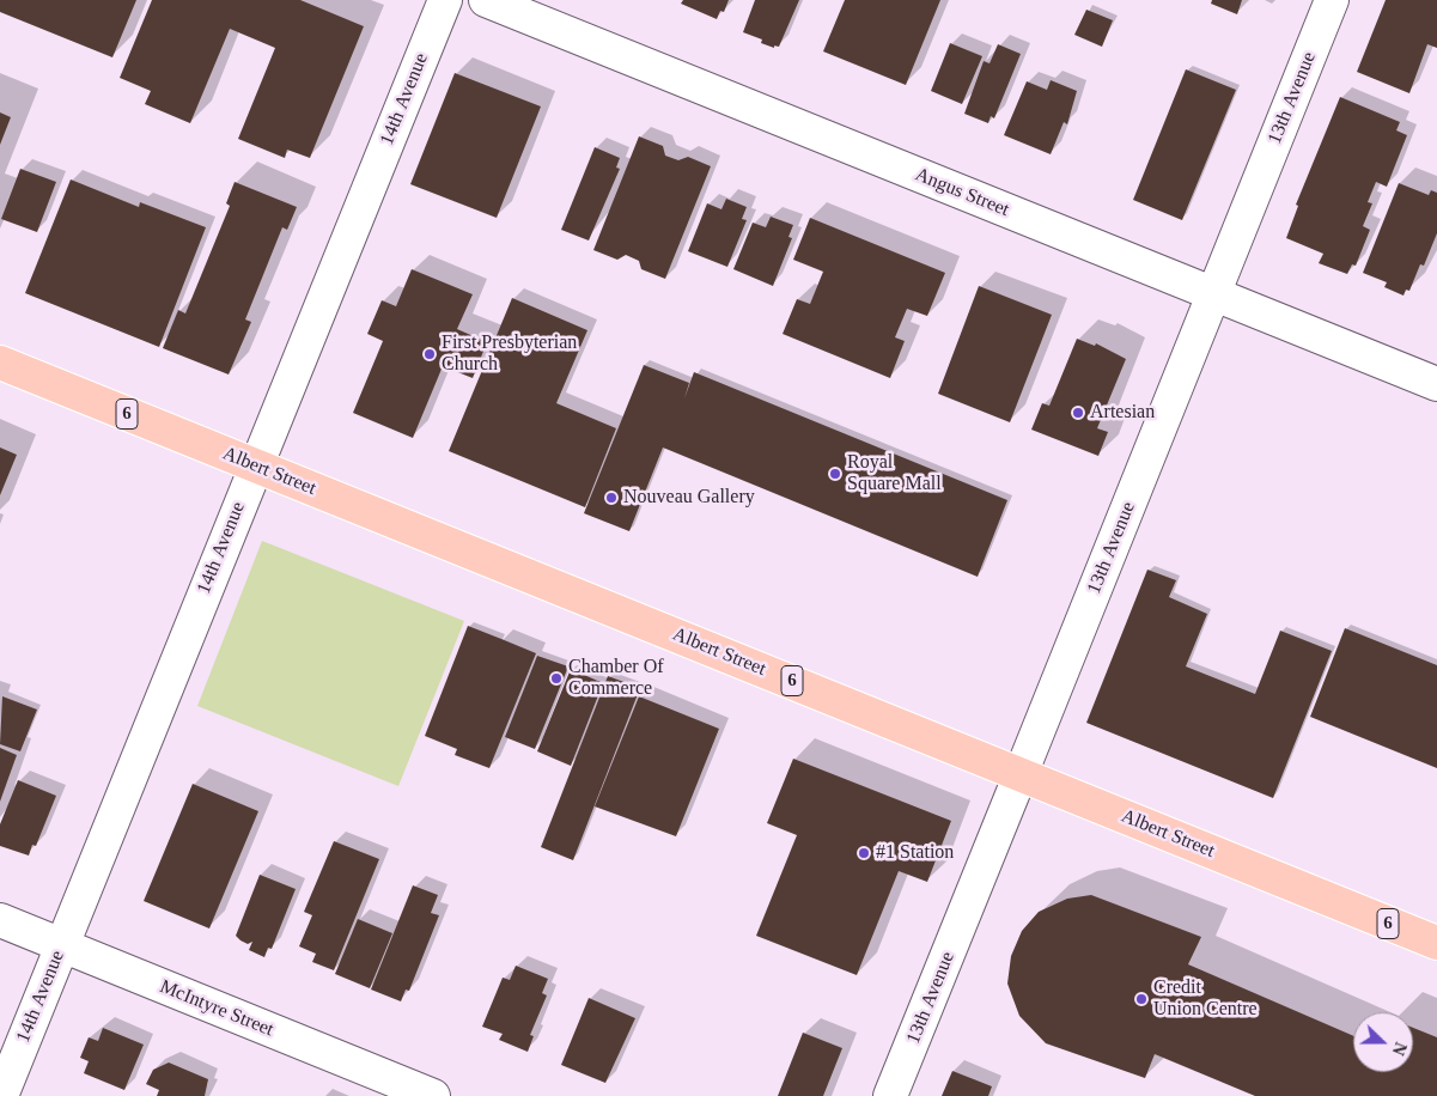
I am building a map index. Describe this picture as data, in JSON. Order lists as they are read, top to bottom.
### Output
{
  "streets": {
    "main road": ["6", "Albert Street"],
    "street": [
      "13th Avenue",
      "14th Avenue",
      "Angus Street",
      "McIntyre Street"
    ]
  },
  "crossings": [
    ["13th Avenue", "Angus Street"],
    ["13th Avenue", "Albert Street"],
    ["14th Avenue", "Albert Street"],
    ["14th Avenue", "McIntyre Street"]
  ],
  "places": [
    "First Presbyterian Church",
    "Artesian",
    "Royal Square Mall",
    "Nouveau Gallery",
    "Chamber Of Commerce",
    "#1 Station",
    "Credit Union Centre"
  ],
  "north": "right"
}
